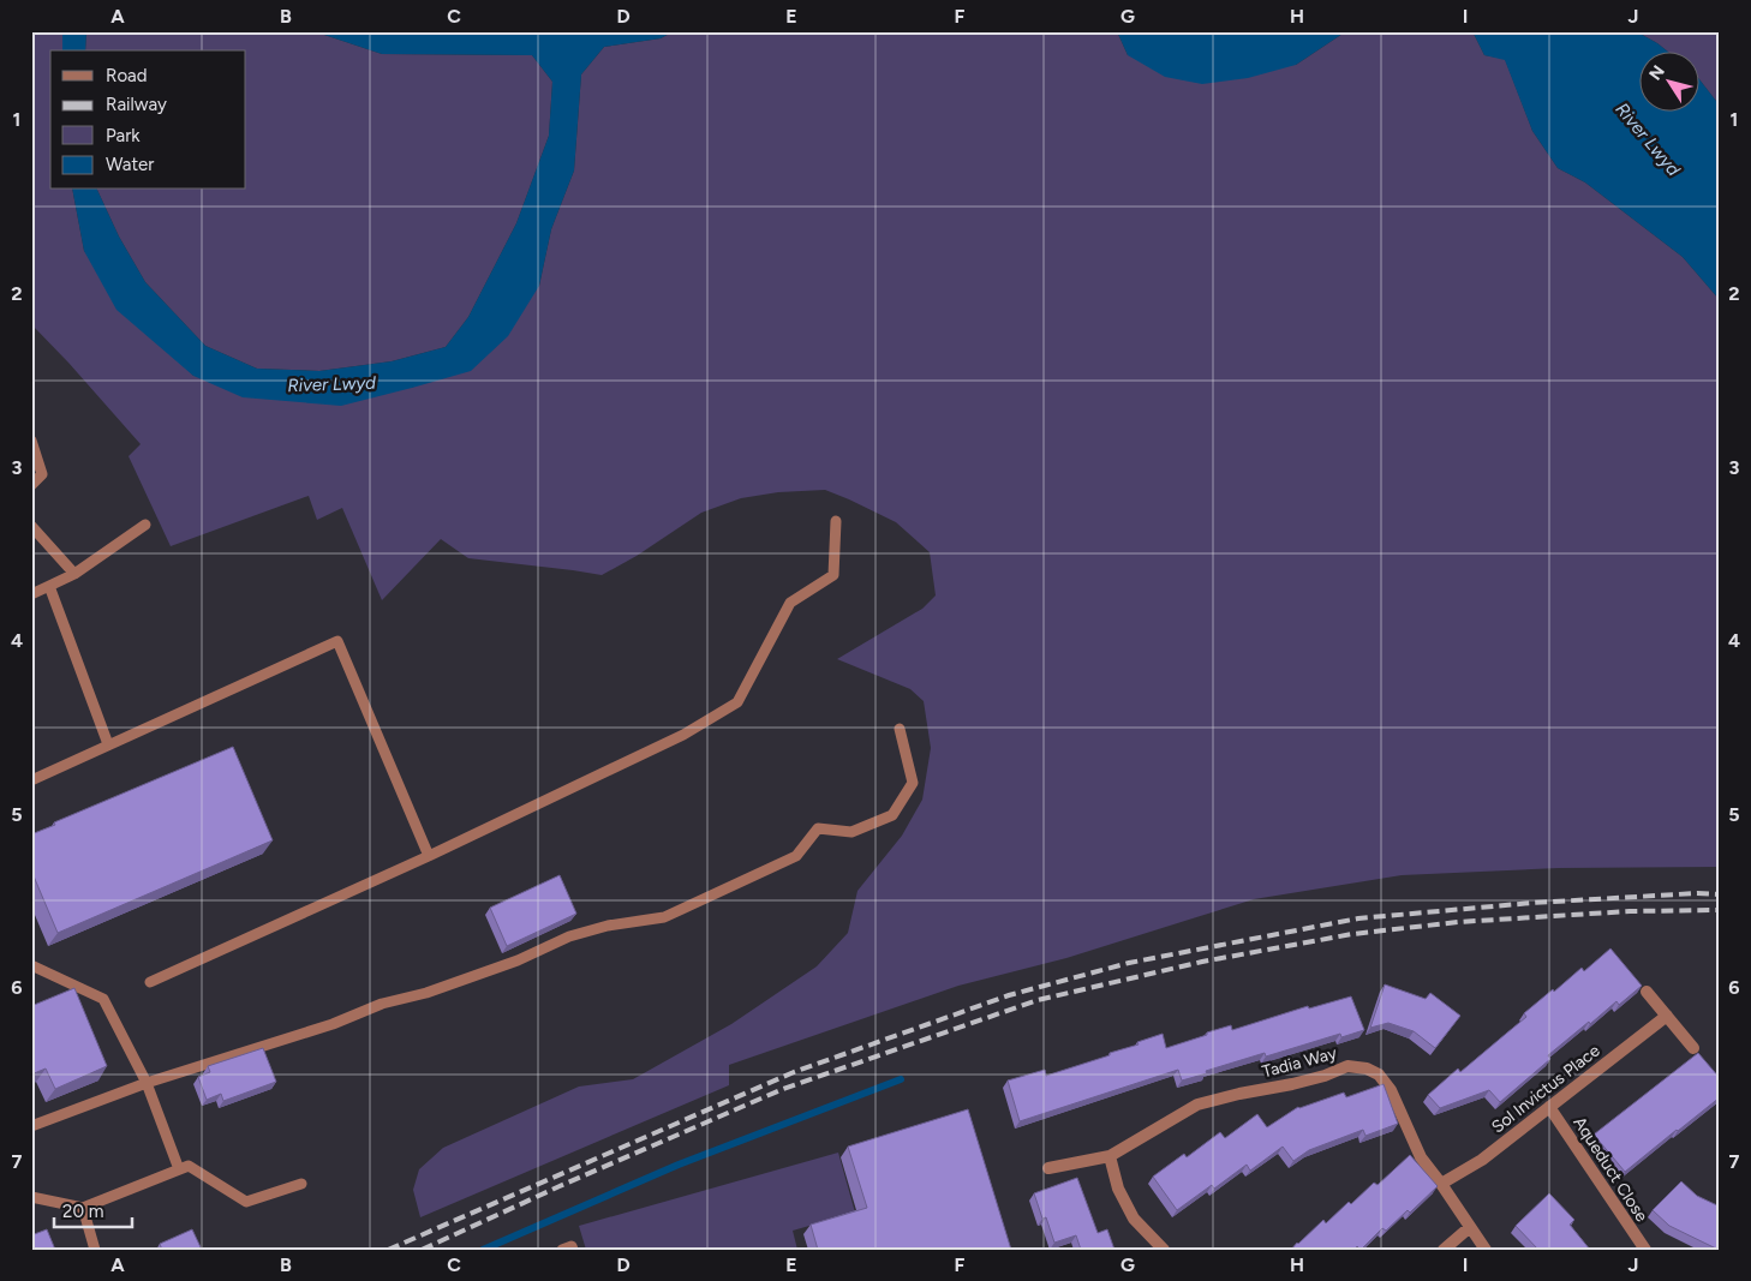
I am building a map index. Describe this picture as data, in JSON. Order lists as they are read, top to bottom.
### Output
{
  "streets": {
    "street": ["Tadia Way", "Sol Invictus Place", "Aqueduct Close"]
  },
  "crossings": [
    ["Tadia Way", "Sol Invictus Place"],
    ["Sol Invictus Place", "Aqueduct Close"]
  ],
  "water": ["River Lwyd"],
  "legend": [
    "Road",
    "Railway",
    "Park",
    "Water"
  ],
  "scale_bar": "20 m",
  "north": "top left",
  "grid": {
    "columns": [
      "A",
      "B",
      "C",
      "D",
      "E",
      "F",
      "G",
      "H",
      "I",
      "J"
    ],
    "rows": [
      "1",
      "2",
      "3",
      "4",
      "5",
      "6",
      "7"
    ]
  }
}
